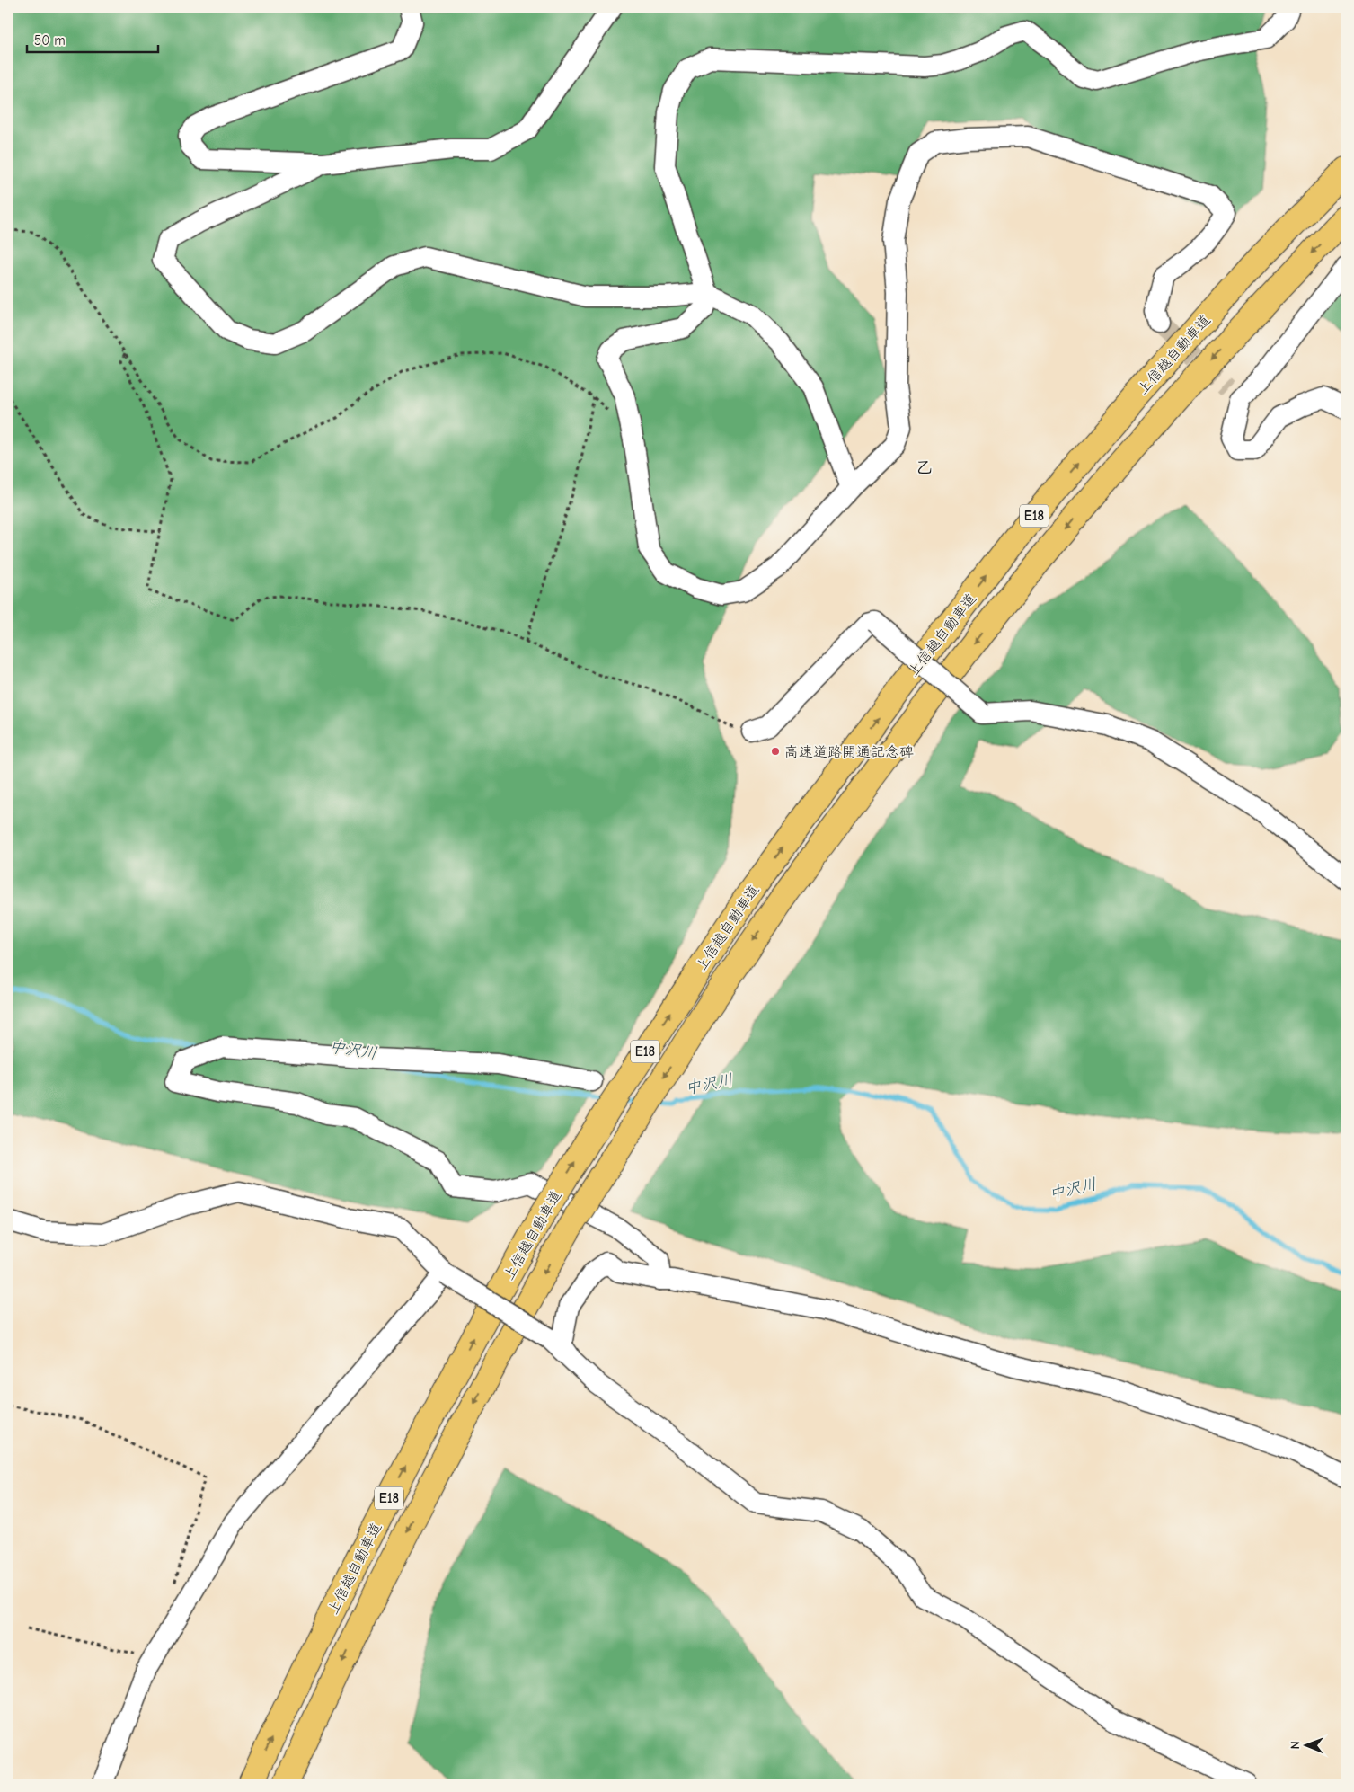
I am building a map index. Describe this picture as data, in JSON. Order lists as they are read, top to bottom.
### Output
{
  "streets": {
    "highway": ["上信越自動車道", "E18"]
  },
  "districts": ["乙"],
  "water": ["中沢川"],
  "places": ["高速道路開通記念碑"],
  "scale_bar": "50 m",
  "north": "left"
}
